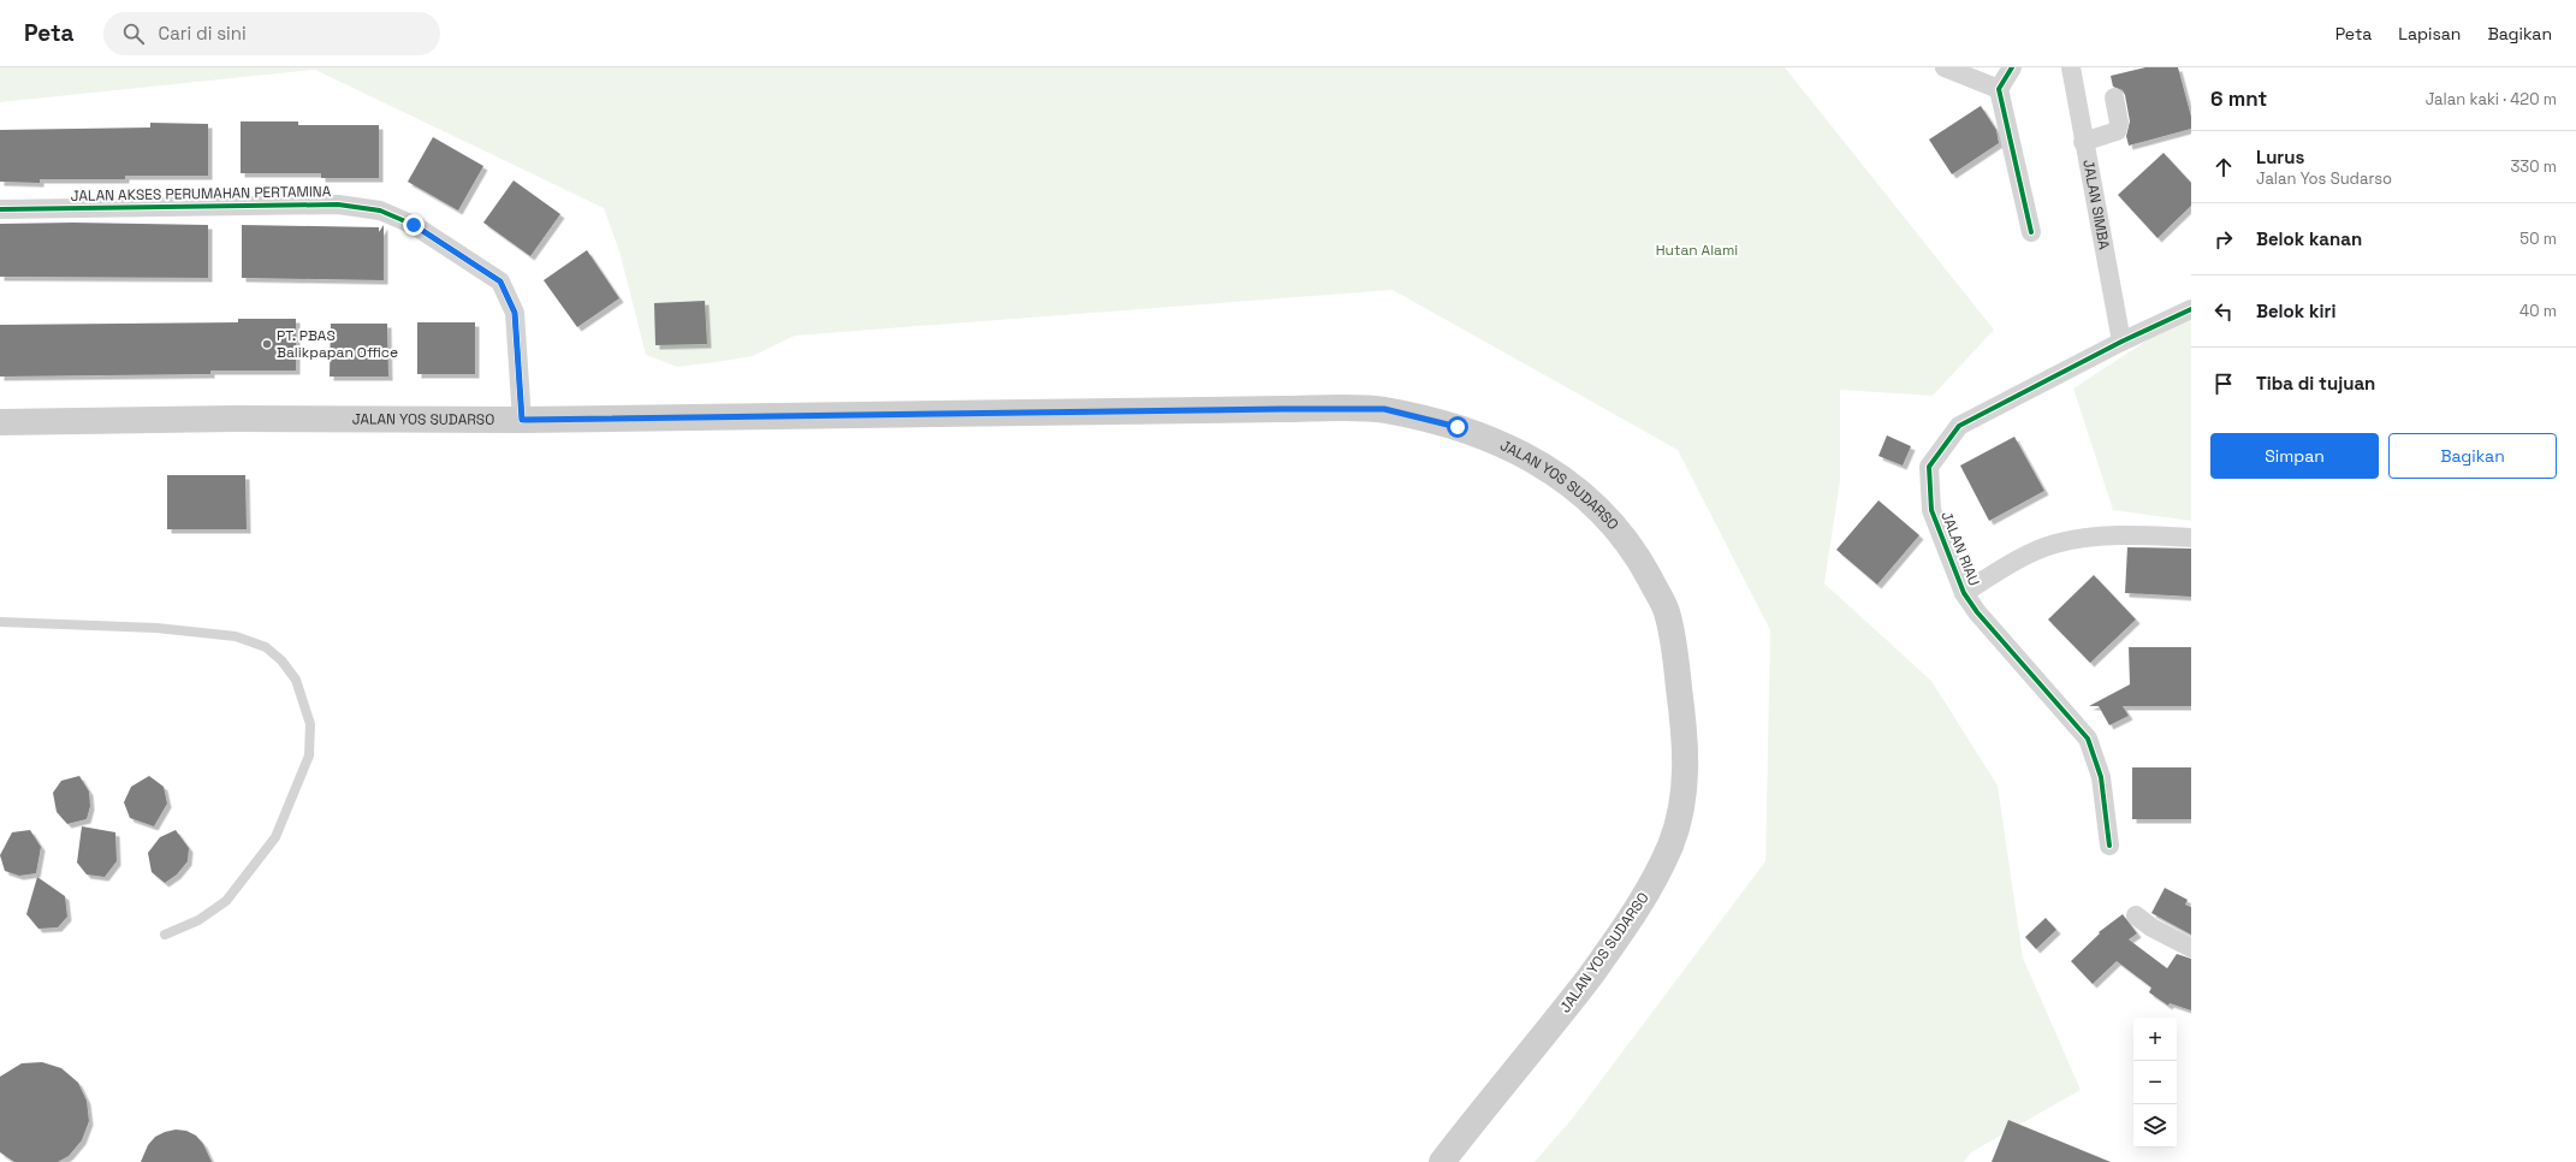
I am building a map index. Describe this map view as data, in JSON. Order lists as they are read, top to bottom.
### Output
{
  "streets": {
    "main road": ["JALAN YOS SUDARSO"],
    "street": ["JALAN AKSES PERUMAHAN PERTAMINA", "JALAN SIMBA", "JALAN RIAU"]
  },
  "crossings": [
    ["JALAN AKSES PERUMAHAN PERTAMINA", "JALAN YOS SUDARSO"],
    ["JALAN SIMBA", "JALAN RIAU"]
  ],
  "parks": ["Hutan Alami"],
  "places": ["PT. PBAS Balikpapan Office"],
  "page": {
    "header": "Peta",
    "search": "Cari di sini",
    "nav": ["Peta", "Lapisan", "Bagikan"],
    "heading": ["6 mnt", "Jalan kaki · 420 m"],
    "list": [
      ["Lurus", "Jalan Yos Sudarso", "330 m"],
      ["Belok kanan", "50 m"],
      ["Belok kiri", "40 m"],
      "Tiba di tujuan"
    ],
    "buttons": ["Simpan", "Bagikan"],
    "map_buttons": ["+", "−"]
  }
}
